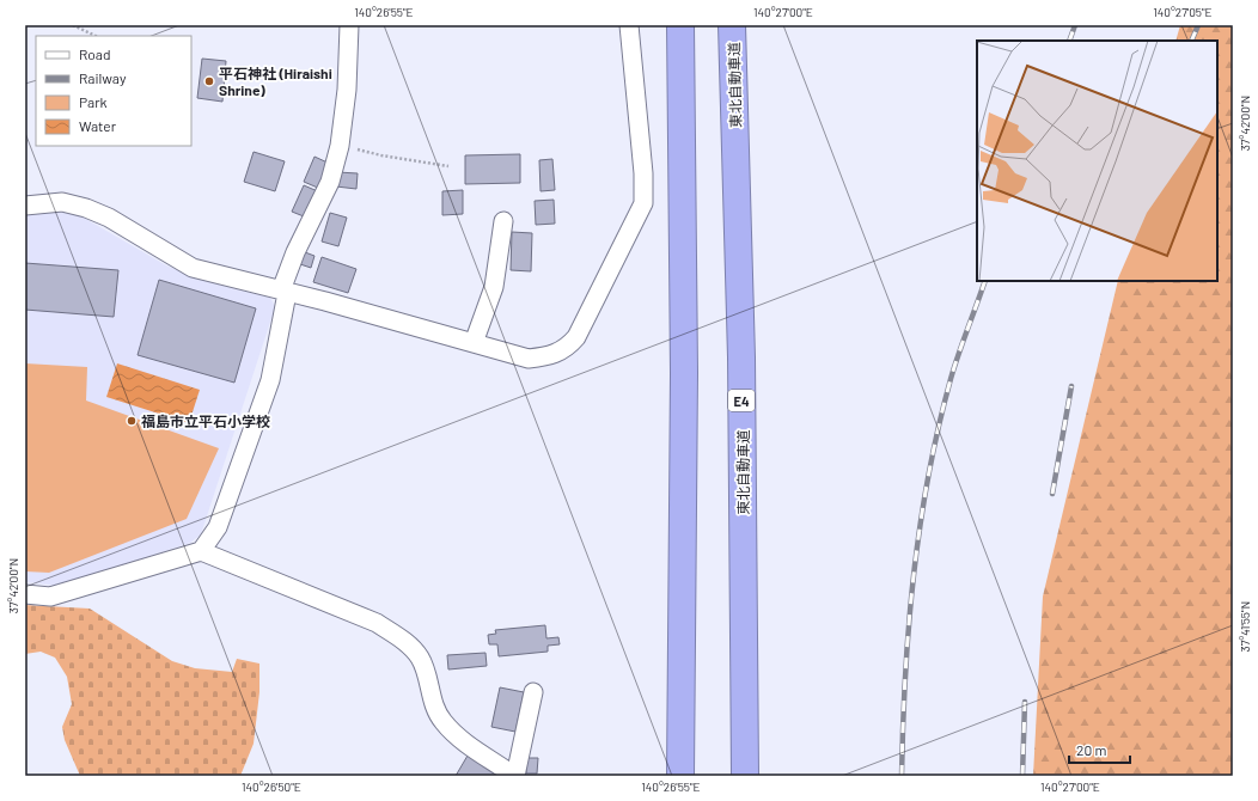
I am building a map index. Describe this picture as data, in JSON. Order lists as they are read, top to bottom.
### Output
{
  "streets": {
    "highway": ["東北自動車道", "E4"]
  },
  "places": ["平石神社 (Hiraishi Shrine)", "福島市立平石小学校"],
  "legend": [
    "Road",
    "Railway",
    "Park",
    "Water"
  ],
  "scale_bar": "20 m",
  "coordinates": [
    "140°26'55\"E",
    "140°27'00\"E",
    "140°27'05\"E",
    "37°42'00\"N",
    "37°41'55\"N",
    "140°26'50\"E"
  ]
}
